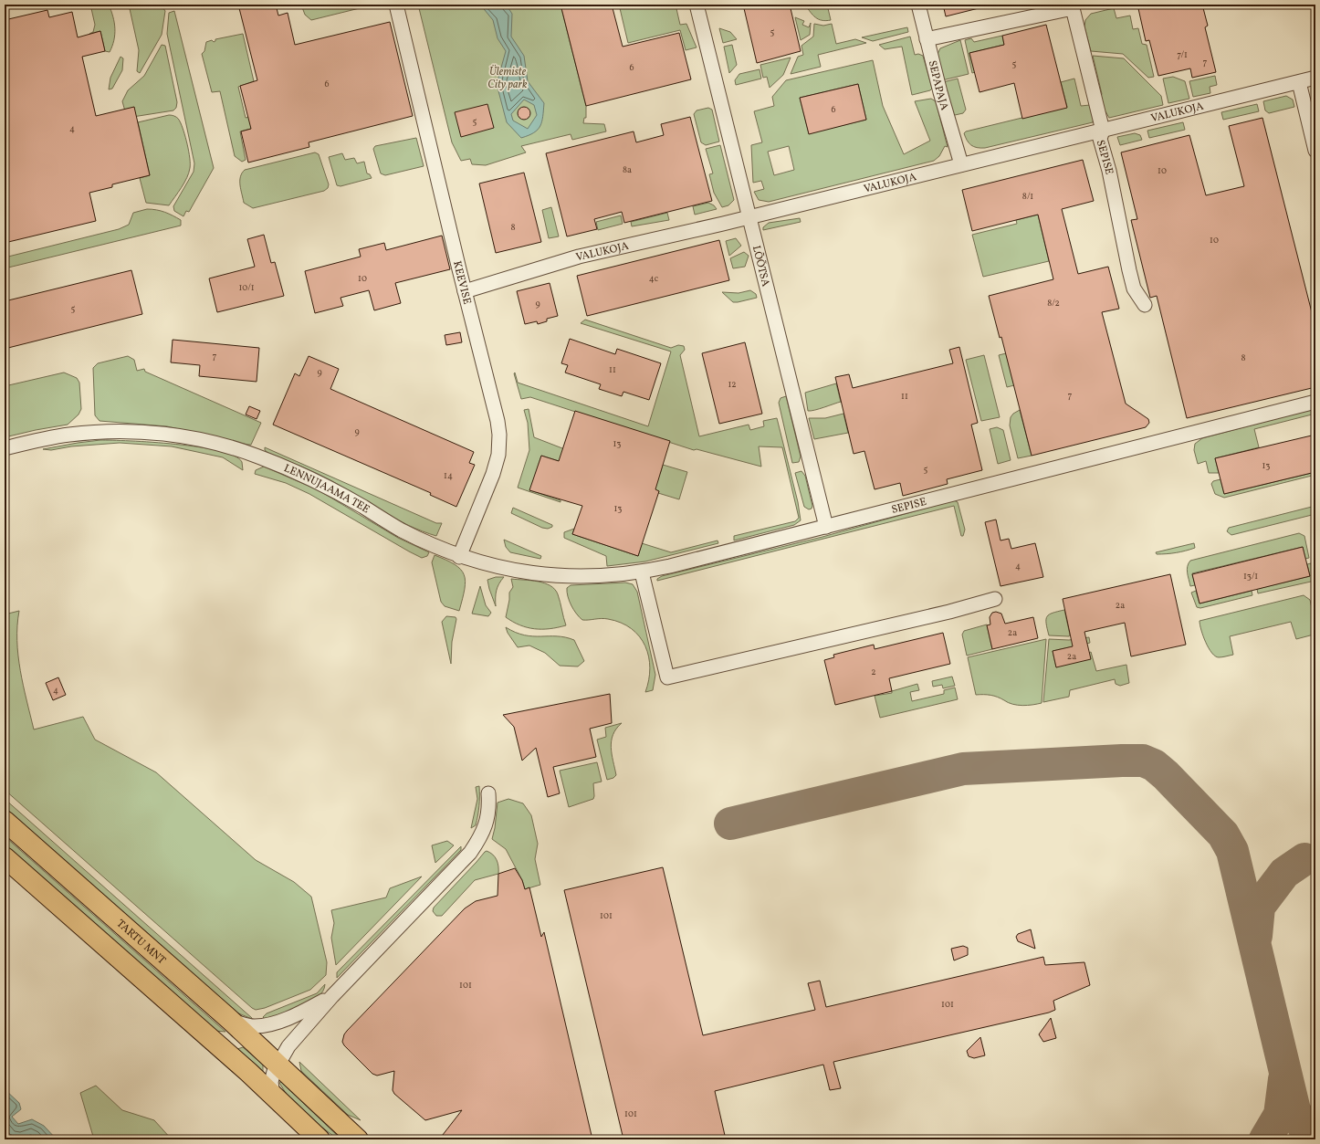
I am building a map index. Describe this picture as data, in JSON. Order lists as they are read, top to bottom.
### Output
{
  "streets": {
    "highway": ["TARTU MNT"],
    "street": [
      "SEPAPAJA",
      "VALUKOJA",
      "SEPISE",
      "LÕÕTSA",
      "KEEVISE",
      "LENNUJAAMA TEE"
    ]
  },
  "crossings": [
    ["SEPAPAJA", "VALUKOJA"],
    ["SEPAPAJA", "SEPISE"],
    ["VALUKOJA", "SEPISE"],
    ["VALUKOJA", "LÕÕTSA"],
    ["VALUKOJA", "KEEVISE"],
    ["SEPISE", "LÕÕTSA"],
    ["SEPISE", "LENNUJAAMA TEE"],
    ["KEEVISE", "LENNUJAAMA TEE"]
  ],
  "parks": ["Ülemiste City park"],
  "house_numbers": [
    "5",
    "7/1",
    "7",
    "5",
    "6",
    "6",
    "6",
    "5",
    "4",
    "8a",
    "10",
    "8/1",
    "8",
    "10",
    "10",
    "4c",
    "10/1",
    "8/2",
    "9",
    "5",
    "7",
    "8",
    "11",
    "9",
    "12",
    "7",
    "11",
    "9",
    "13",
    "13",
    "5",
    "14",
    "13",
    "4",
    "13/1",
    "2a",
    "2a",
    "2a",
    "2",
    "4",
    "101",
    "101",
    "101",
    "101"
  ]
}
